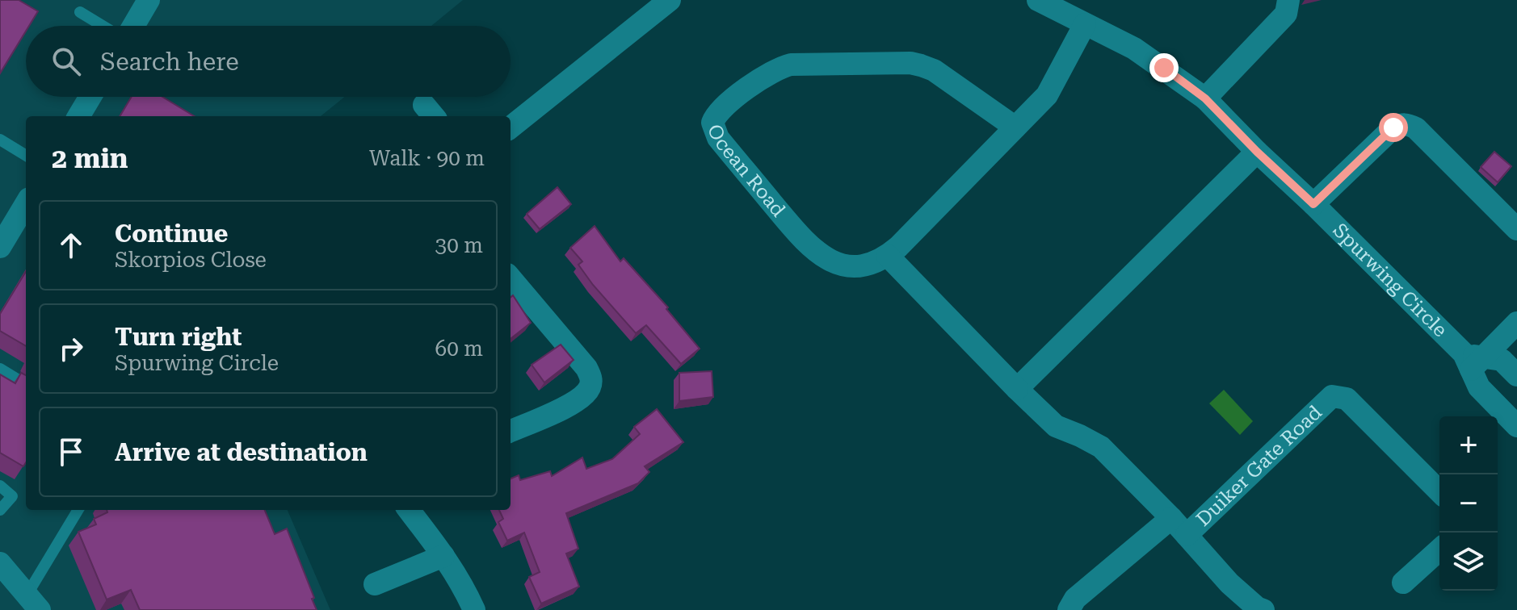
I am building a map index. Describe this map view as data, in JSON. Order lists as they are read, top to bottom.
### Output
{
  "streets": {
    "street": ["Ocean Road", "Spurwing Circle", "Duiker Gate Road"]
  },
  "crossings": [
    ["Ocean Road", "Spurwing Circle"],
    ["Ocean Road", "Duiker Gate Road"]
  ],
  "page": {
    "search": "Search here",
    "heading": ["2 min", "Walk · 90 m"],
    "list": [
      ["Continue", "Skorpios Close", "30 m"],
      ["Turn right", "Spurwing Circle", "60 m"],
      "Arrive at destination"
    ],
    "map_buttons": ["+", "−"]
  }
}
